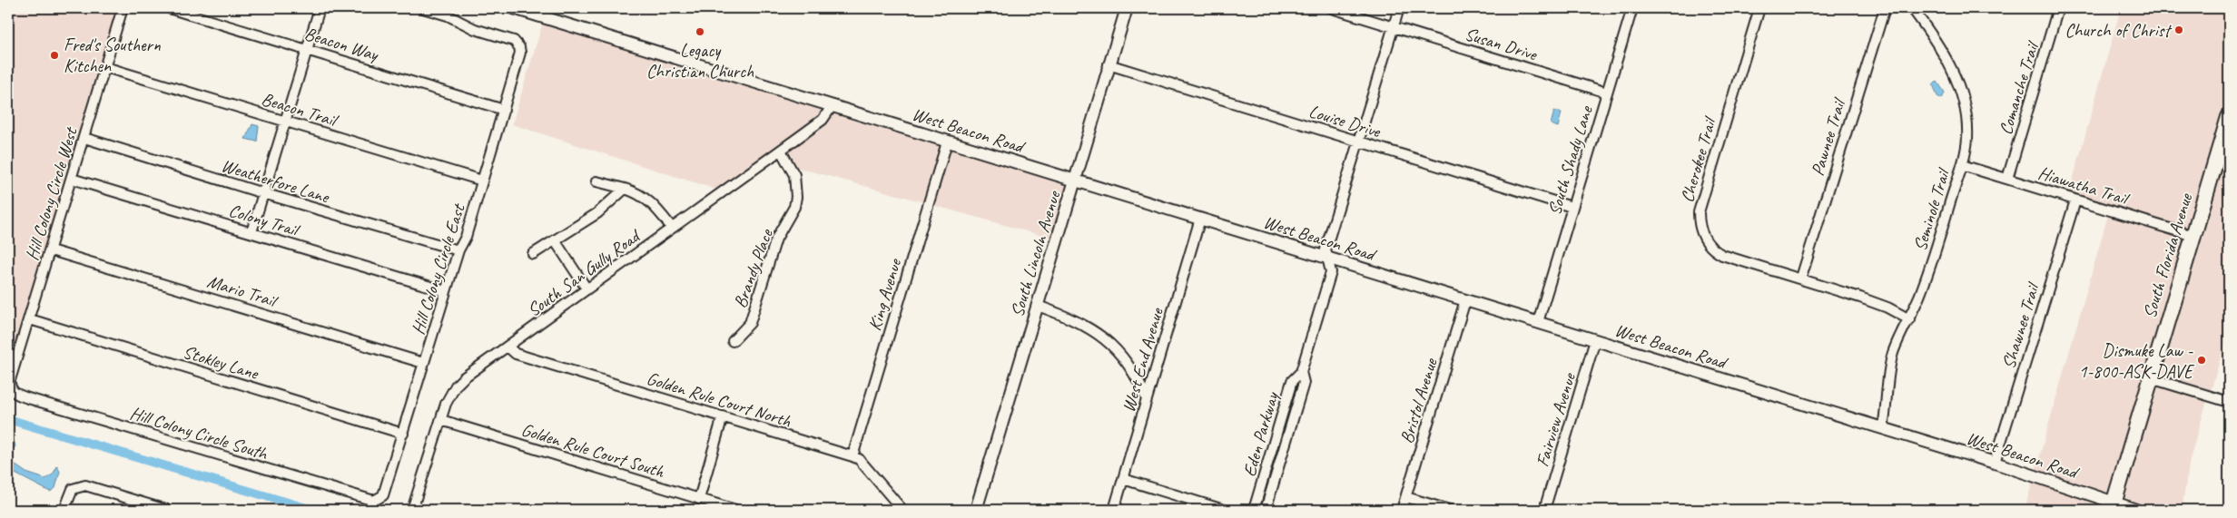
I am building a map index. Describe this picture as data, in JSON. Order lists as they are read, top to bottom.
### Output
{
  "streets": {
    "main road": ["South Florida Avenue"],
    "street": [
      "Beacon Way",
      "Susan Drive",
      "Comanche Trail",
      "Beacon Trail",
      "Louise Drive",
      "West Beacon Road",
      "Pawnee Trail",
      "South Shady Lane",
      "Cherokee Trail",
      "Weatherfore Lane",
      "Hiawatha Trail",
      "Hill Colony Circle West",
      "Seminole Trail",
      "Colony Trail",
      "South Lincoln Avenue",
      "Brandy Place",
      "Hill Colony Circle East",
      "South San Gully Road",
      "Mario Trail",
      "King Avenue",
      "Shawnee Trail",
      "West End Avenue",
      "Stokley Lane",
      "Golden Rule Court North",
      "Bristol Avenue",
      "Fairview Avenue",
      "Hill Colony Circle South",
      "Eden Parkway",
      "Golden Rule Court South"
    ]
  },
  "crossings": [
    ["Beacon Way", "Hill Colony Circle East"],
    ["Susan Drive", "South Shady Lane"],
    ["Susan Drive", "Eden Parkway"],
    ["Comanche Trail", "Hiawatha Trail"],
    ["Beacon Trail", "Hill Colony Circle West"],
    ["Beacon Trail", "Hill Colony Circle East"],
    ["Louise Drive", "South Shady Lane"],
    ["Louise Drive", "South Lincoln Avenue"],
    ["Louise Drive", "Eden Parkway"],
    ["West Beacon Road", "South Shady Lane"],
    ["West Beacon Road", "Seminole Trail"],
    ["West Beacon Road", "South Lincoln Avenue"],
    ["West Beacon Road", "South Florida Avenue"],
    ["West Beacon Road", "South San Gully Road"],
    ["West Beacon Road", "King Avenue"],
    ["West Beacon Road", "Shawnee Trail"],
    ["West Beacon Road", "West End Avenue"],
    ["West Beacon Road", "Bristol Avenue"],
    ["West Beacon Road", "Fairview Avenue"],
    ["West Beacon Road", "Eden Parkway"],
    ["Pawnee Trail", "Cherokee Trail"],
    ["Cherokee Trail", "Seminole Trail"],
    ["Weatherfore Lane", "Hill Colony Circle West"],
    ["Weatherfore Lane", "Hill Colony Circle East"],
    ["Hiawatha Trail", "Seminole Trail"],
    ["Hiawatha Trail", "South Florida Avenue"],
    ["Hiawatha Trail", "Shawnee Trail"],
    ["Hill Colony Circle West", "Colony Trail"],
    ["Hill Colony Circle West", "Mario Trail"],
    ["Hill Colony Circle West", "Stokley Lane"],
    ["Hill Colony Circle West", "Hill Colony Circle South"],
    ["Colony Trail", "Hill Colony Circle East"],
    ["Brandy Place", "South San Gully Road"],
    ["Hill Colony Circle East", "Mario Trail"],
    ["Hill Colony Circle East", "Stokley Lane"],
    ["Hill Colony Circle East", "Hill Colony Circle South"],
    ["South San Gully Road", "Golden Rule Court North"],
    ["South San Gully Road", "Golden Rule Court South"],
    ["King Avenue", "Golden Rule Court North"]
  ],
  "places": [
    "Church of Christ",
    "Legacy Christian Church",
    "Fred's Southern Kitchen",
    "Dismuke Law - 1-800-ASK-DAVE"
  ]
}
